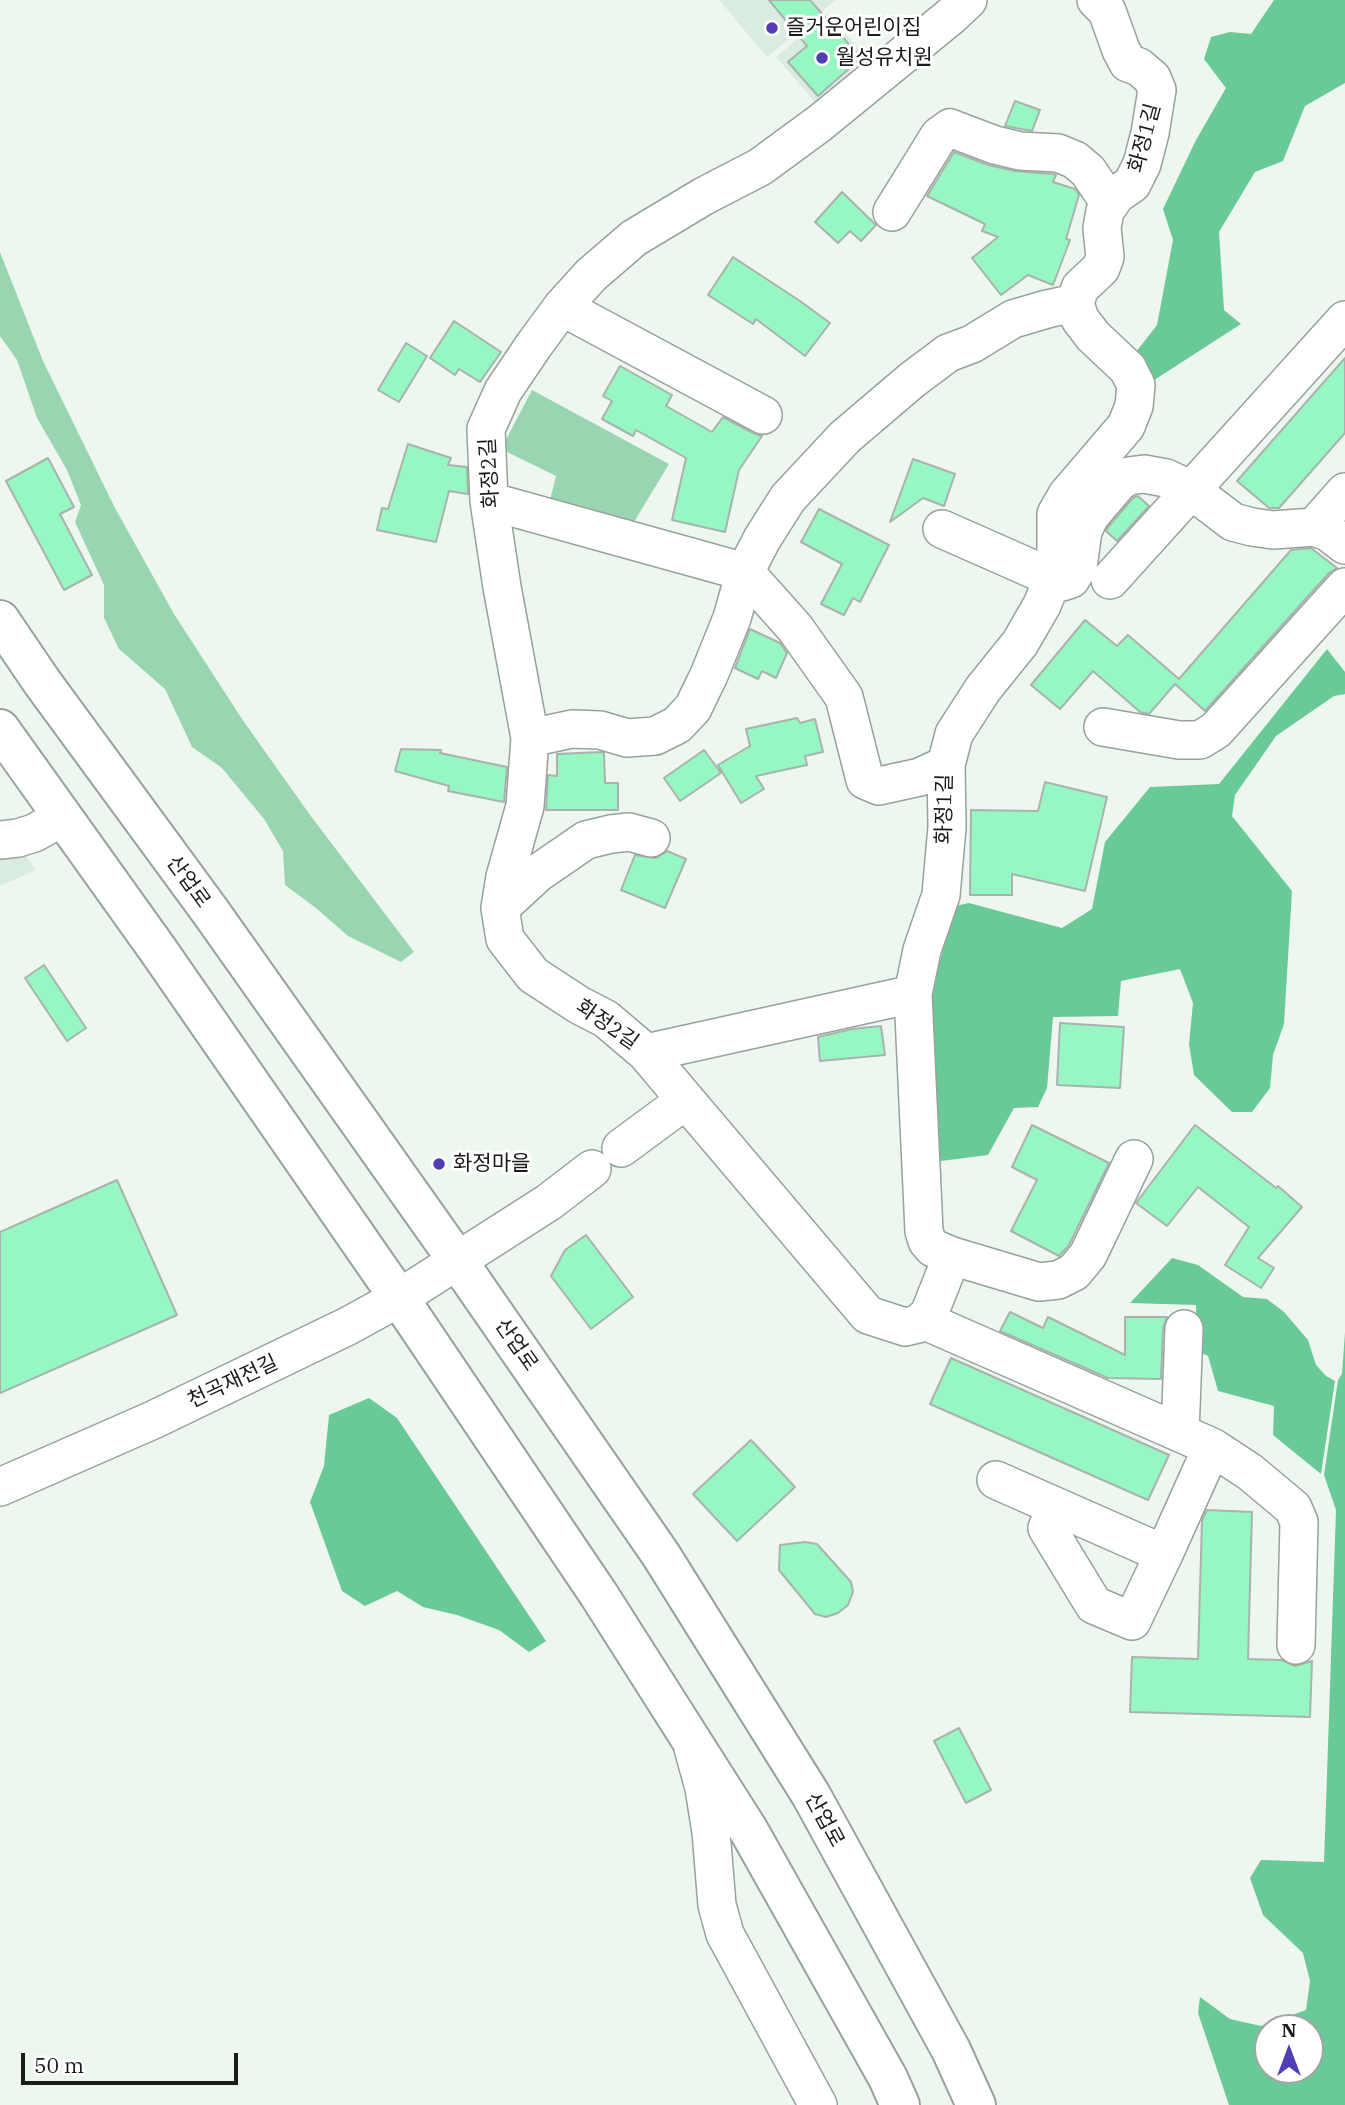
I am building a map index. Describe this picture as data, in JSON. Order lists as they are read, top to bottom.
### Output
{
  "streets": {
    "main road": ["산업로"],
    "street": ["화정1길", "화정2길", "천곡재전길"]
  },
  "crossings": [
    ["산업로", "천곡재전길"]
  ],
  "places": ["즐거운어린이집", "월성유치원", "화정마을"],
  "scale_bar": "50 m",
  "north": "top"
}
